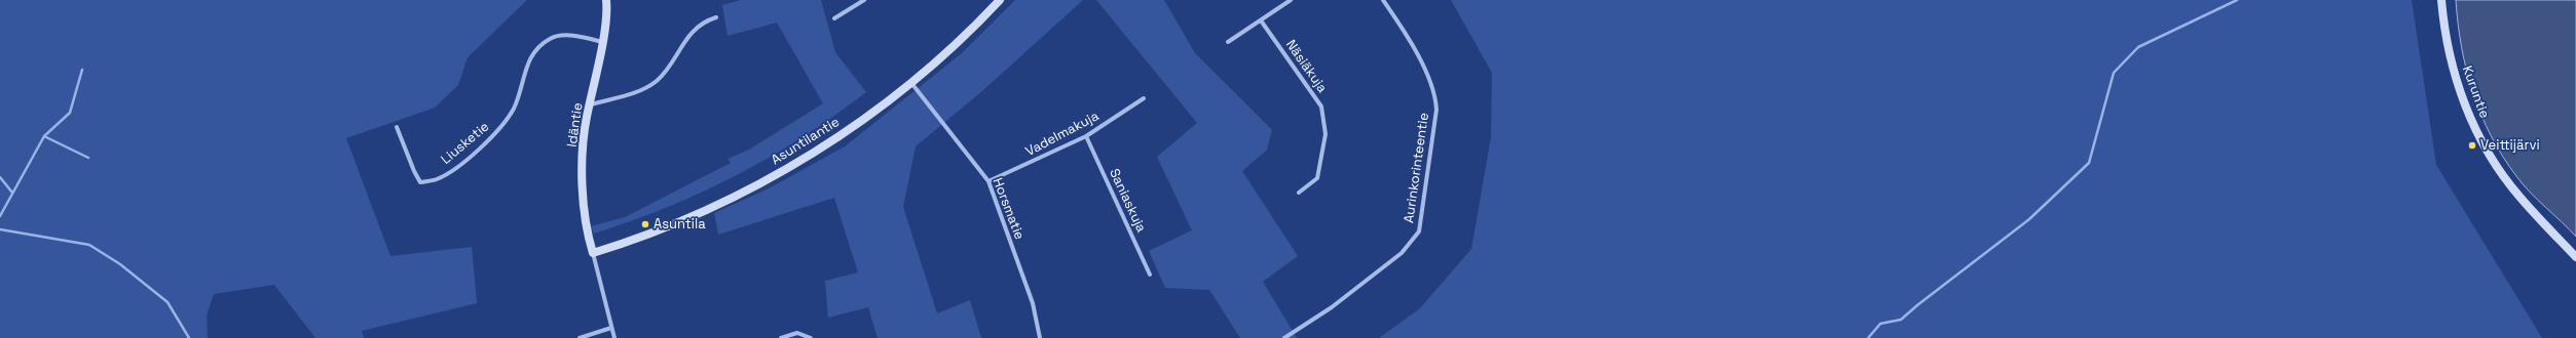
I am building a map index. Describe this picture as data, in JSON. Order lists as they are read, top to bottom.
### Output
{
  "streets": {
    "street": [
      "Näsiäkuja",
      "Kuruntie",
      "Idäntie",
      "Vadelmakuja",
      "Asuntilantie",
      "Liusketie",
      "Aurinkorinteentie",
      "Saniaskuja",
      "Horsmatie"
    ]
  },
  "crossings": [
    ["Idäntie", "Asuntilantie"],
    ["Idäntie", "Liusketie"],
    ["Vadelmakuja", "Saniaskuja"],
    ["Vadelmakuja", "Horsmatie"],
    ["Asuntilantie", "Horsmatie"]
  ],
  "places": ["Veittijärvi", "Asuntila"]
}
